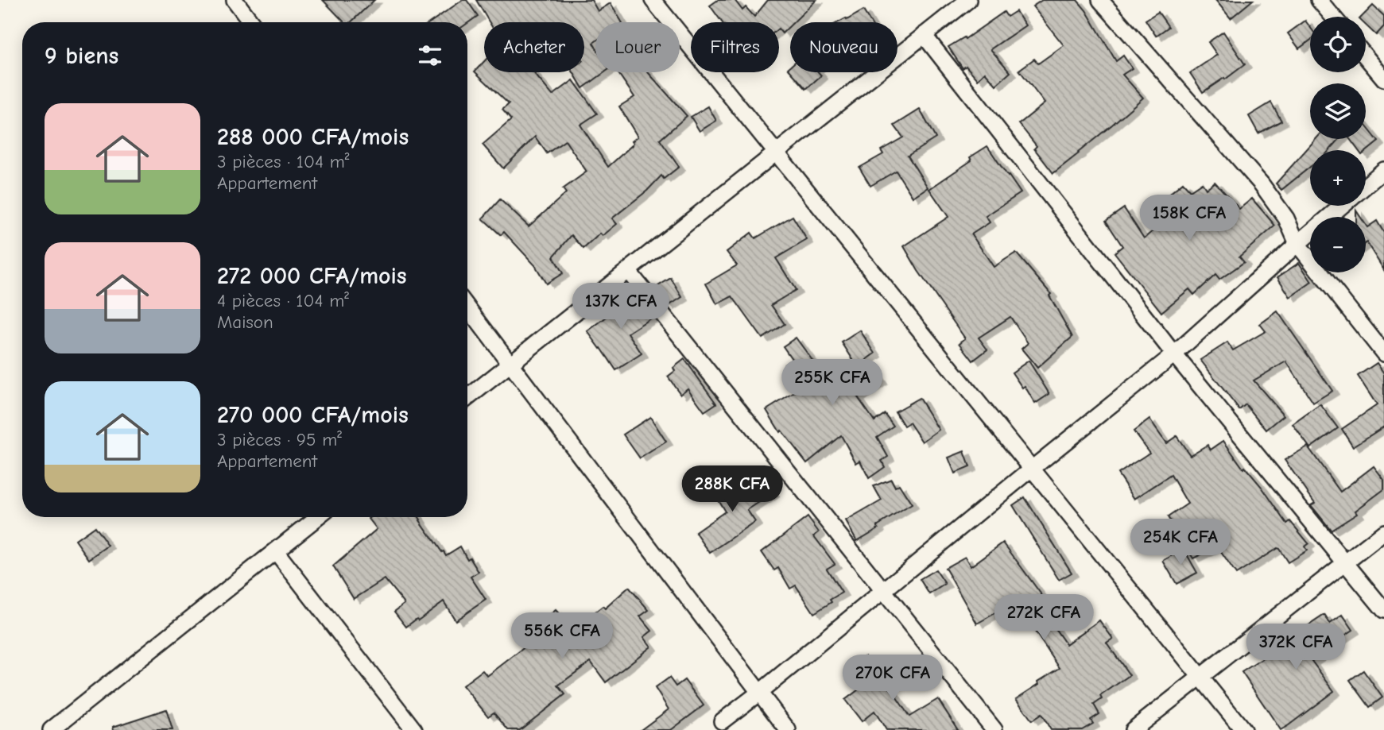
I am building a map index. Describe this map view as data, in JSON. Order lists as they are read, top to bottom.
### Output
{
  "page": {
    "map_buttons": ["+", "−"],
    "chip": [
      "Acheter",
      "Louer",
      "Filtres",
      "Nouveau"
    ],
    "heading": "9 biens",
    "list": [
      {
        "name": "288 000 CFA/mois",
        "note": "3 pièces · 104 m² · Appartement"
      },
      {
        "name": "272 000 CFA/mois",
        "note": "4 pièces · 104 m² · Maison"
      },
      {
        "name": "270 000 CFA/mois",
        "note": "3 pièces · 95 m² · Appartement"
      }
    ],
    "price": [
      "158K CFA",
      "137K CFA",
      "255K CFA",
      "288K CFA",
      "254K CFA",
      "272K CFA",
      "556K CFA",
      "372K CFA",
      "270K CFA"
    ]
  }
}
